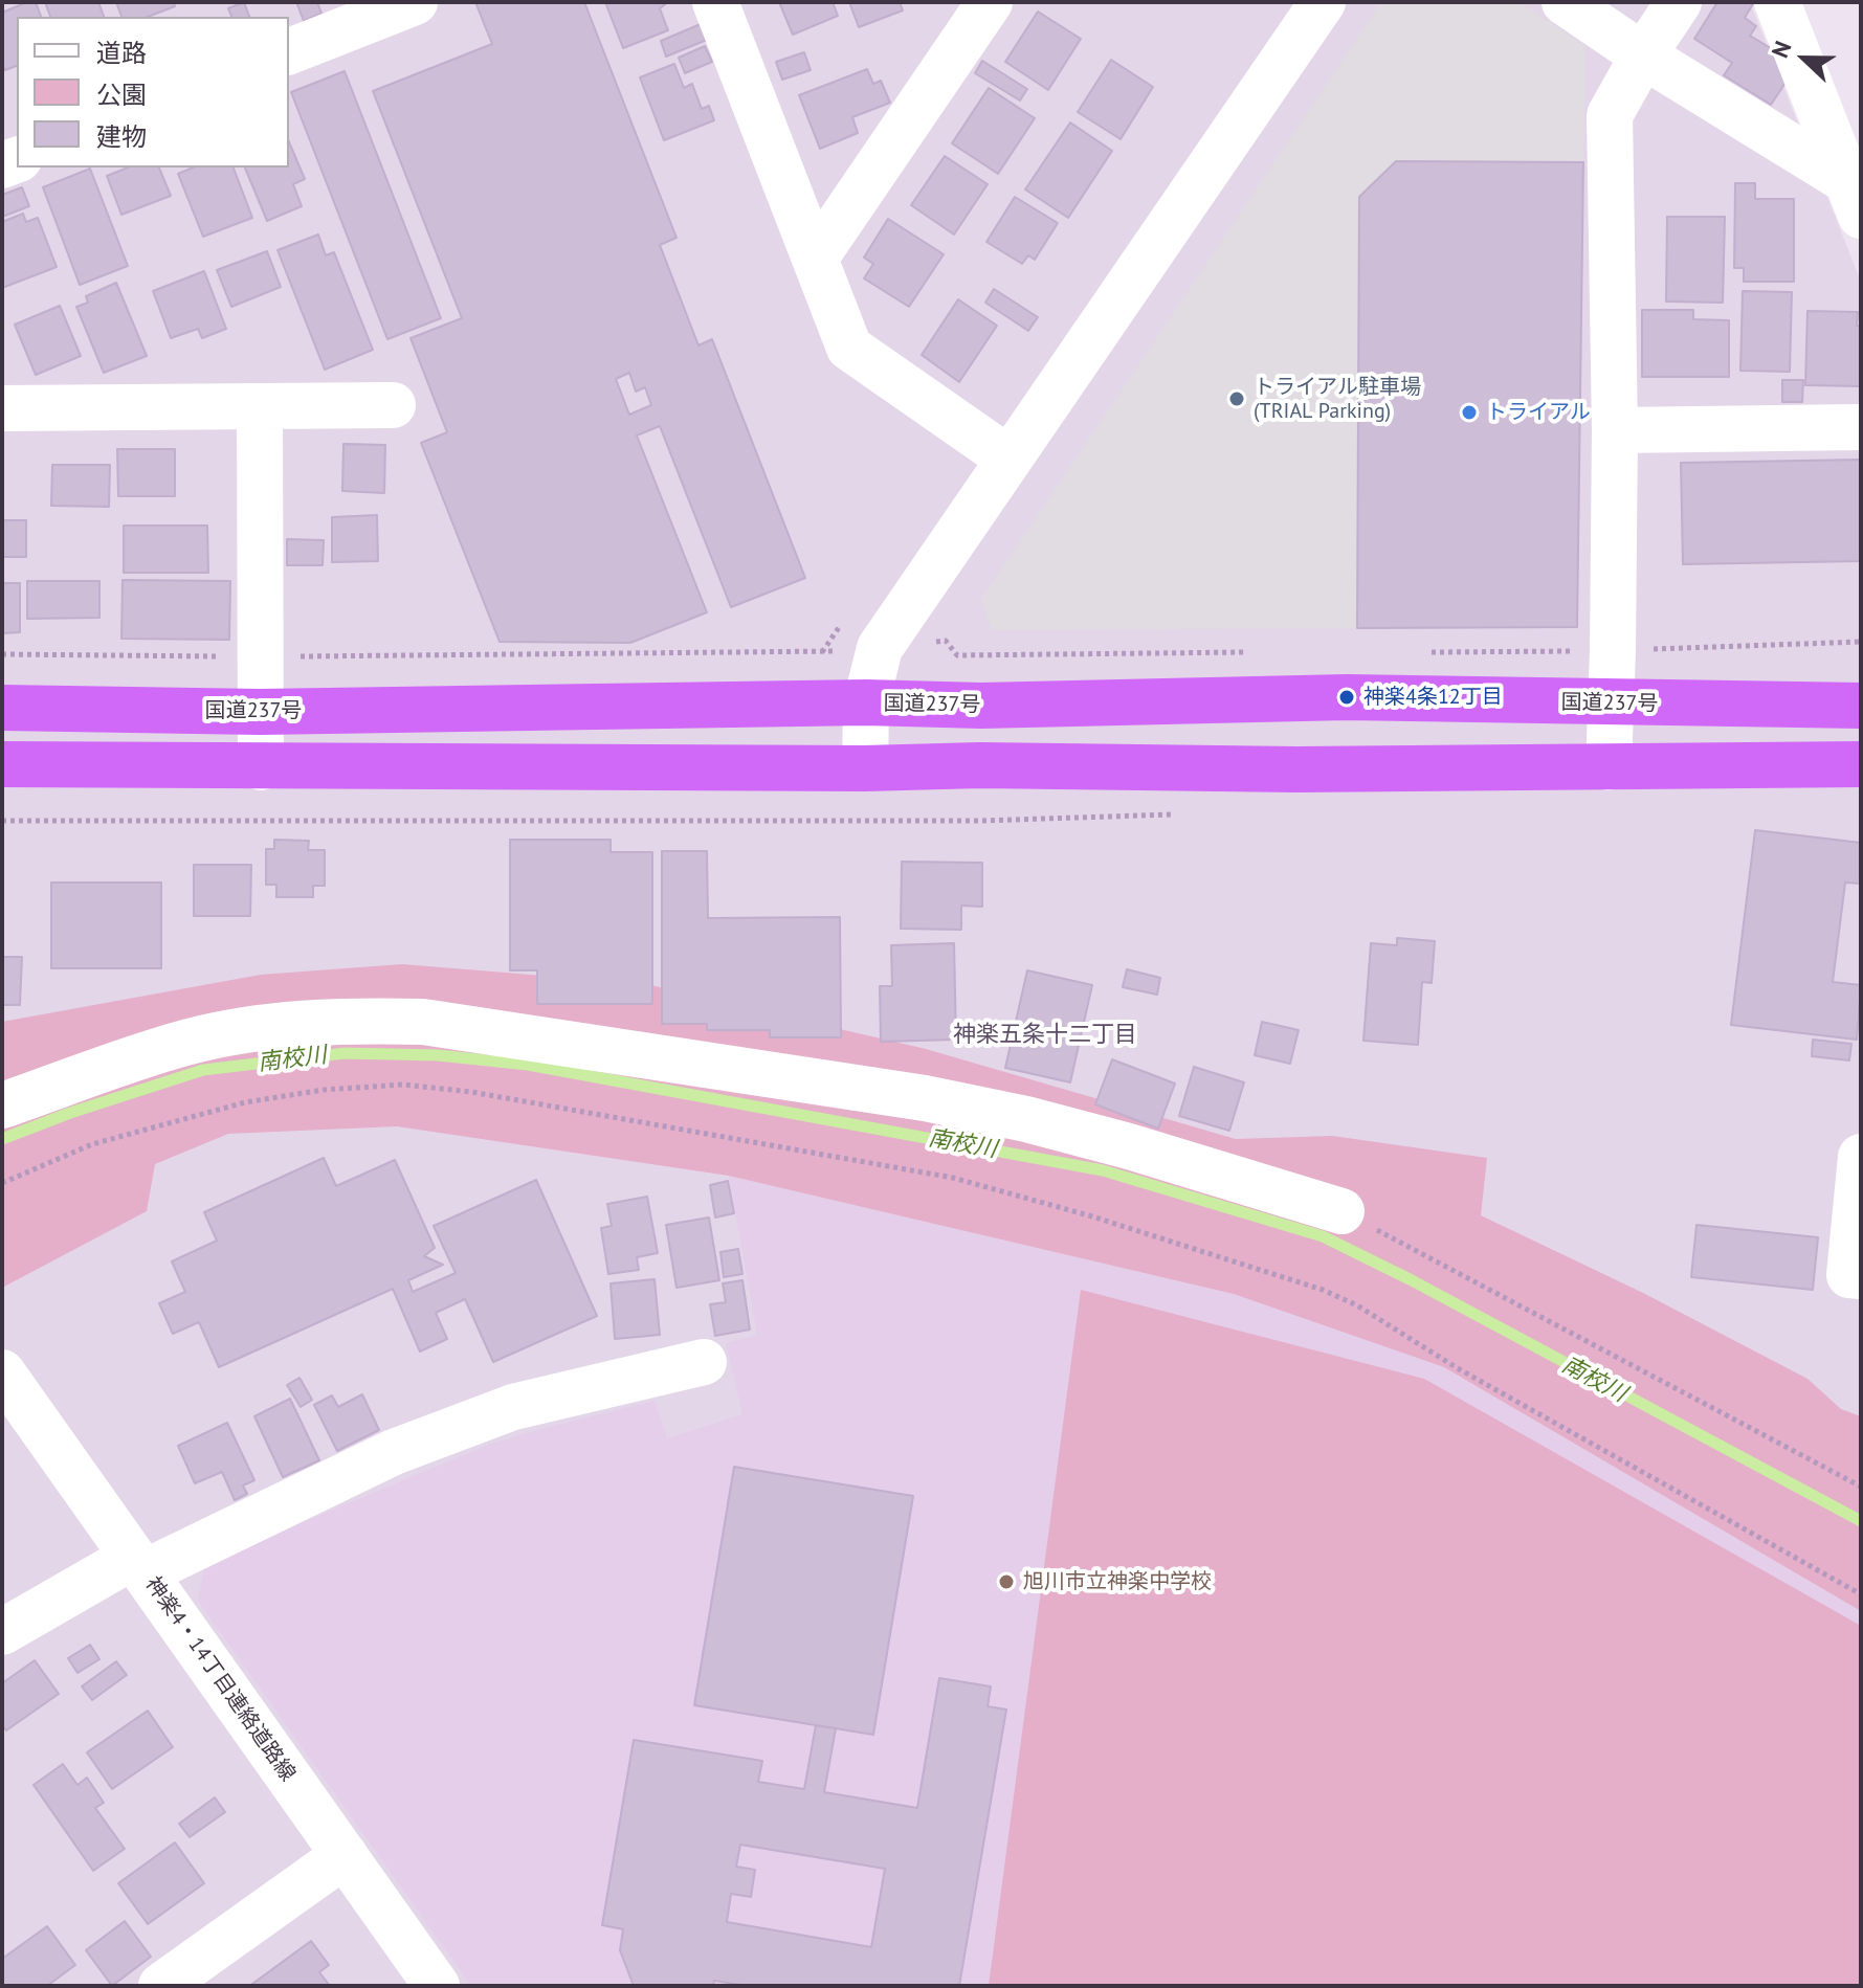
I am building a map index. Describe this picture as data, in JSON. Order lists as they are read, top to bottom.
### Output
{
  "streets": {
    "highway": ["国道237号"],
    "street": ["神楽4・14丁目連絡道路線"]
  },
  "districts": ["神楽五条十二丁目"],
  "water": ["南校川"],
  "places": [
    "トライアル駐車場 (TRIAL Parking)",
    "トライアル",
    "神楽4条12丁目",
    "旭川市立神楽中学校"
  ],
  "legend": ["道路", "公園", "建物"],
  "north": "left"
}
